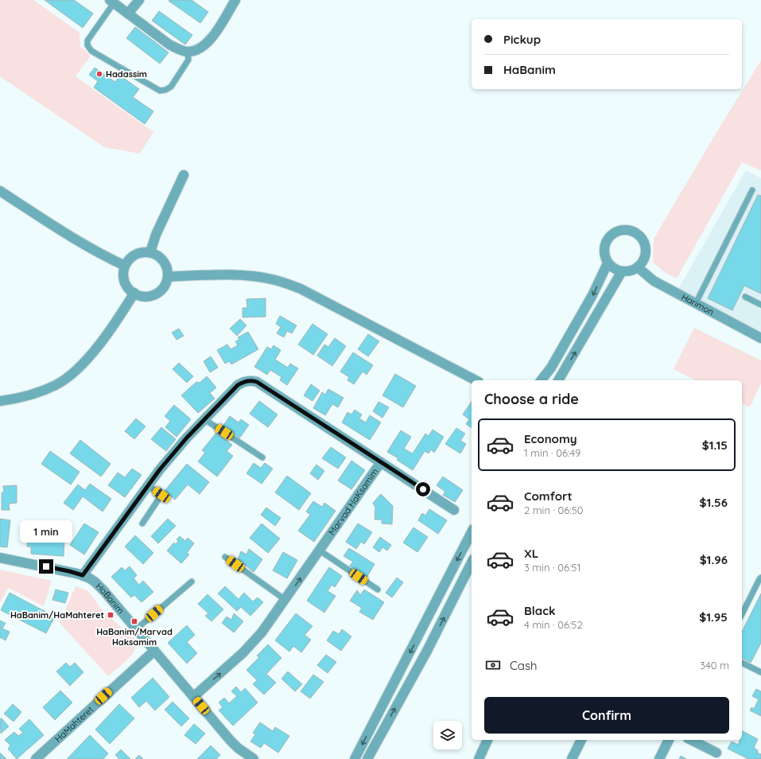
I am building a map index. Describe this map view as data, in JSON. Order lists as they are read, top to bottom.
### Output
{
  "streets": {
    "street": [
      "Harimon",
      "Marvad HaKsamim",
      "HaBanim",
      "HaMahteret"
    ]
  },
  "crossings": [
    ["Marvad HaKsamim", "HaBanim"],
    ["HaBanim", "HaMahteret"]
  ],
  "places": {
    "other": ["Hadassim"],
    "transit": ["HaBanim/HaMahteret", "HaBanim/Marvad Haksamim"]
  },
  "page": {
    "banner": ["Pickup", "HaBanim"],
    "heading": "Choose a ride",
    "list": [
      {
        "name": "Economy",
        "note": "1 min · 06:49",
        "value": "$1.15"
      },
      {
        "name": "Comfort",
        "note": "2 min · 06:50",
        "value": "$1.56"
      },
      {
        "name": "XL",
        "note": "3 min · 06:51",
        "value": "$1.96"
      },
      {
        "name": "Black",
        "note": "4 min · 06:52",
        "value": "$1.95"
      }
    ],
    "bubble": "1 min",
    "pay": ["Cash", "340 m"],
    "buttons": "Confirm"
  }
}
